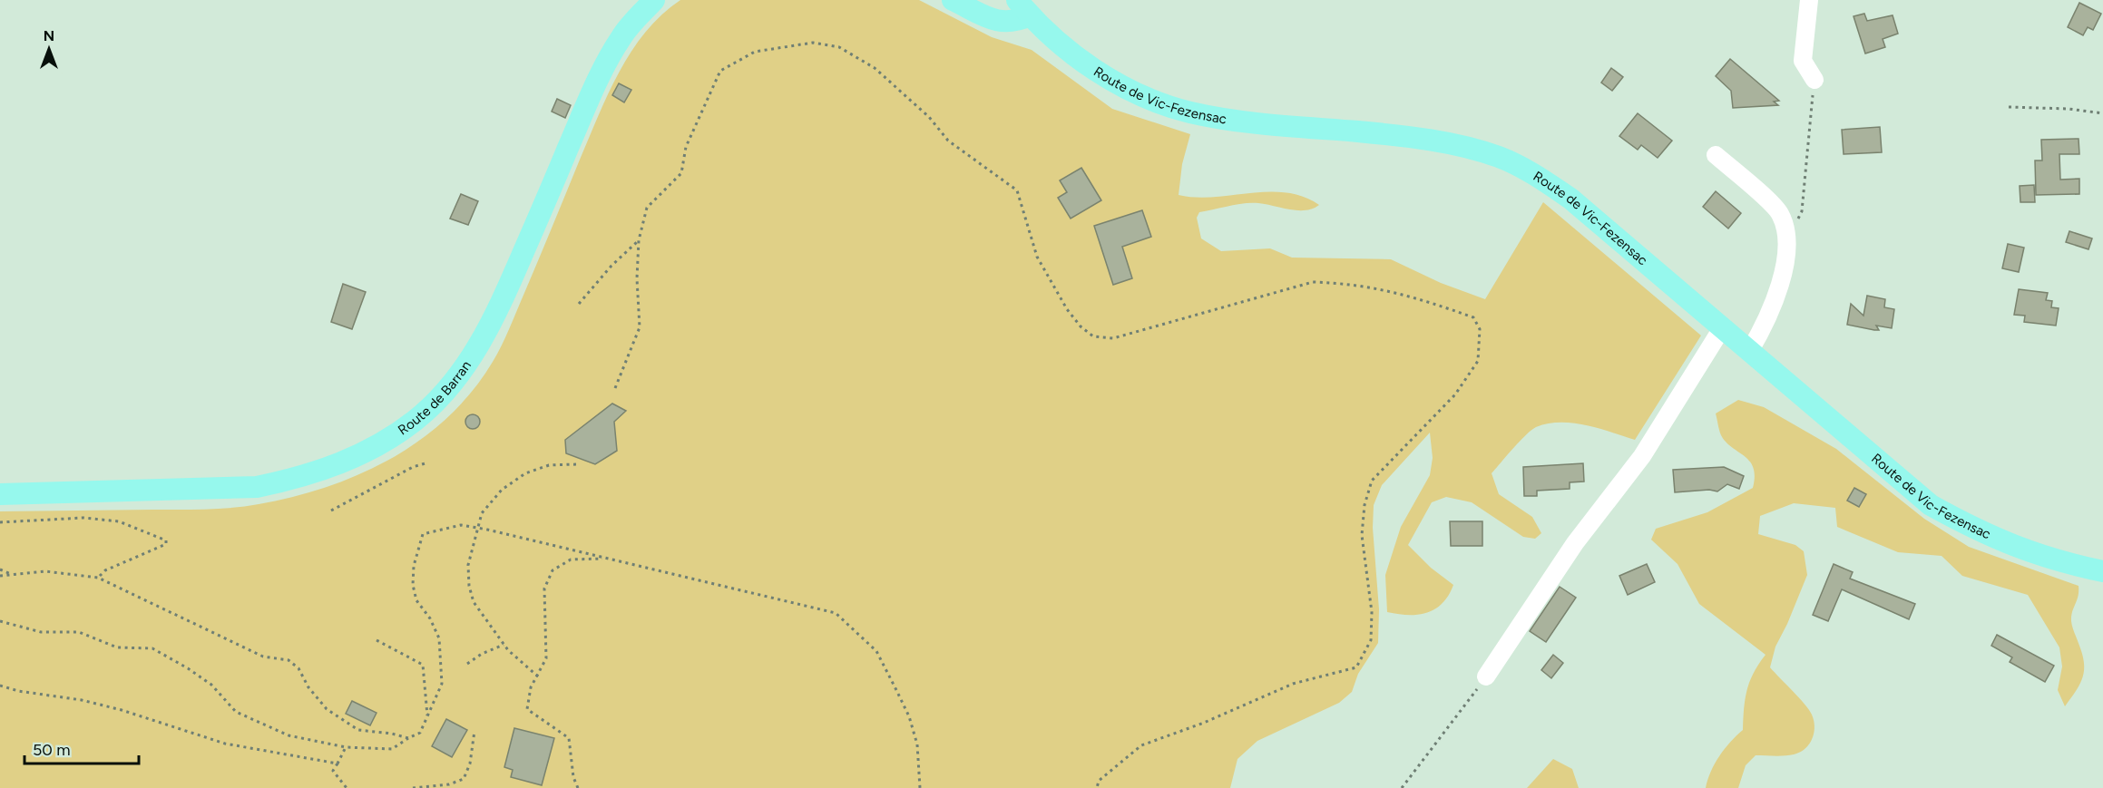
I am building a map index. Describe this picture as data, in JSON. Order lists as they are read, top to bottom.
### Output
{
  "streets": {
    "main road": ["Route de Vic-Fezensac", "Route de Barran"]
  },
  "scale_bar": "50 m",
  "north": "top"
}
